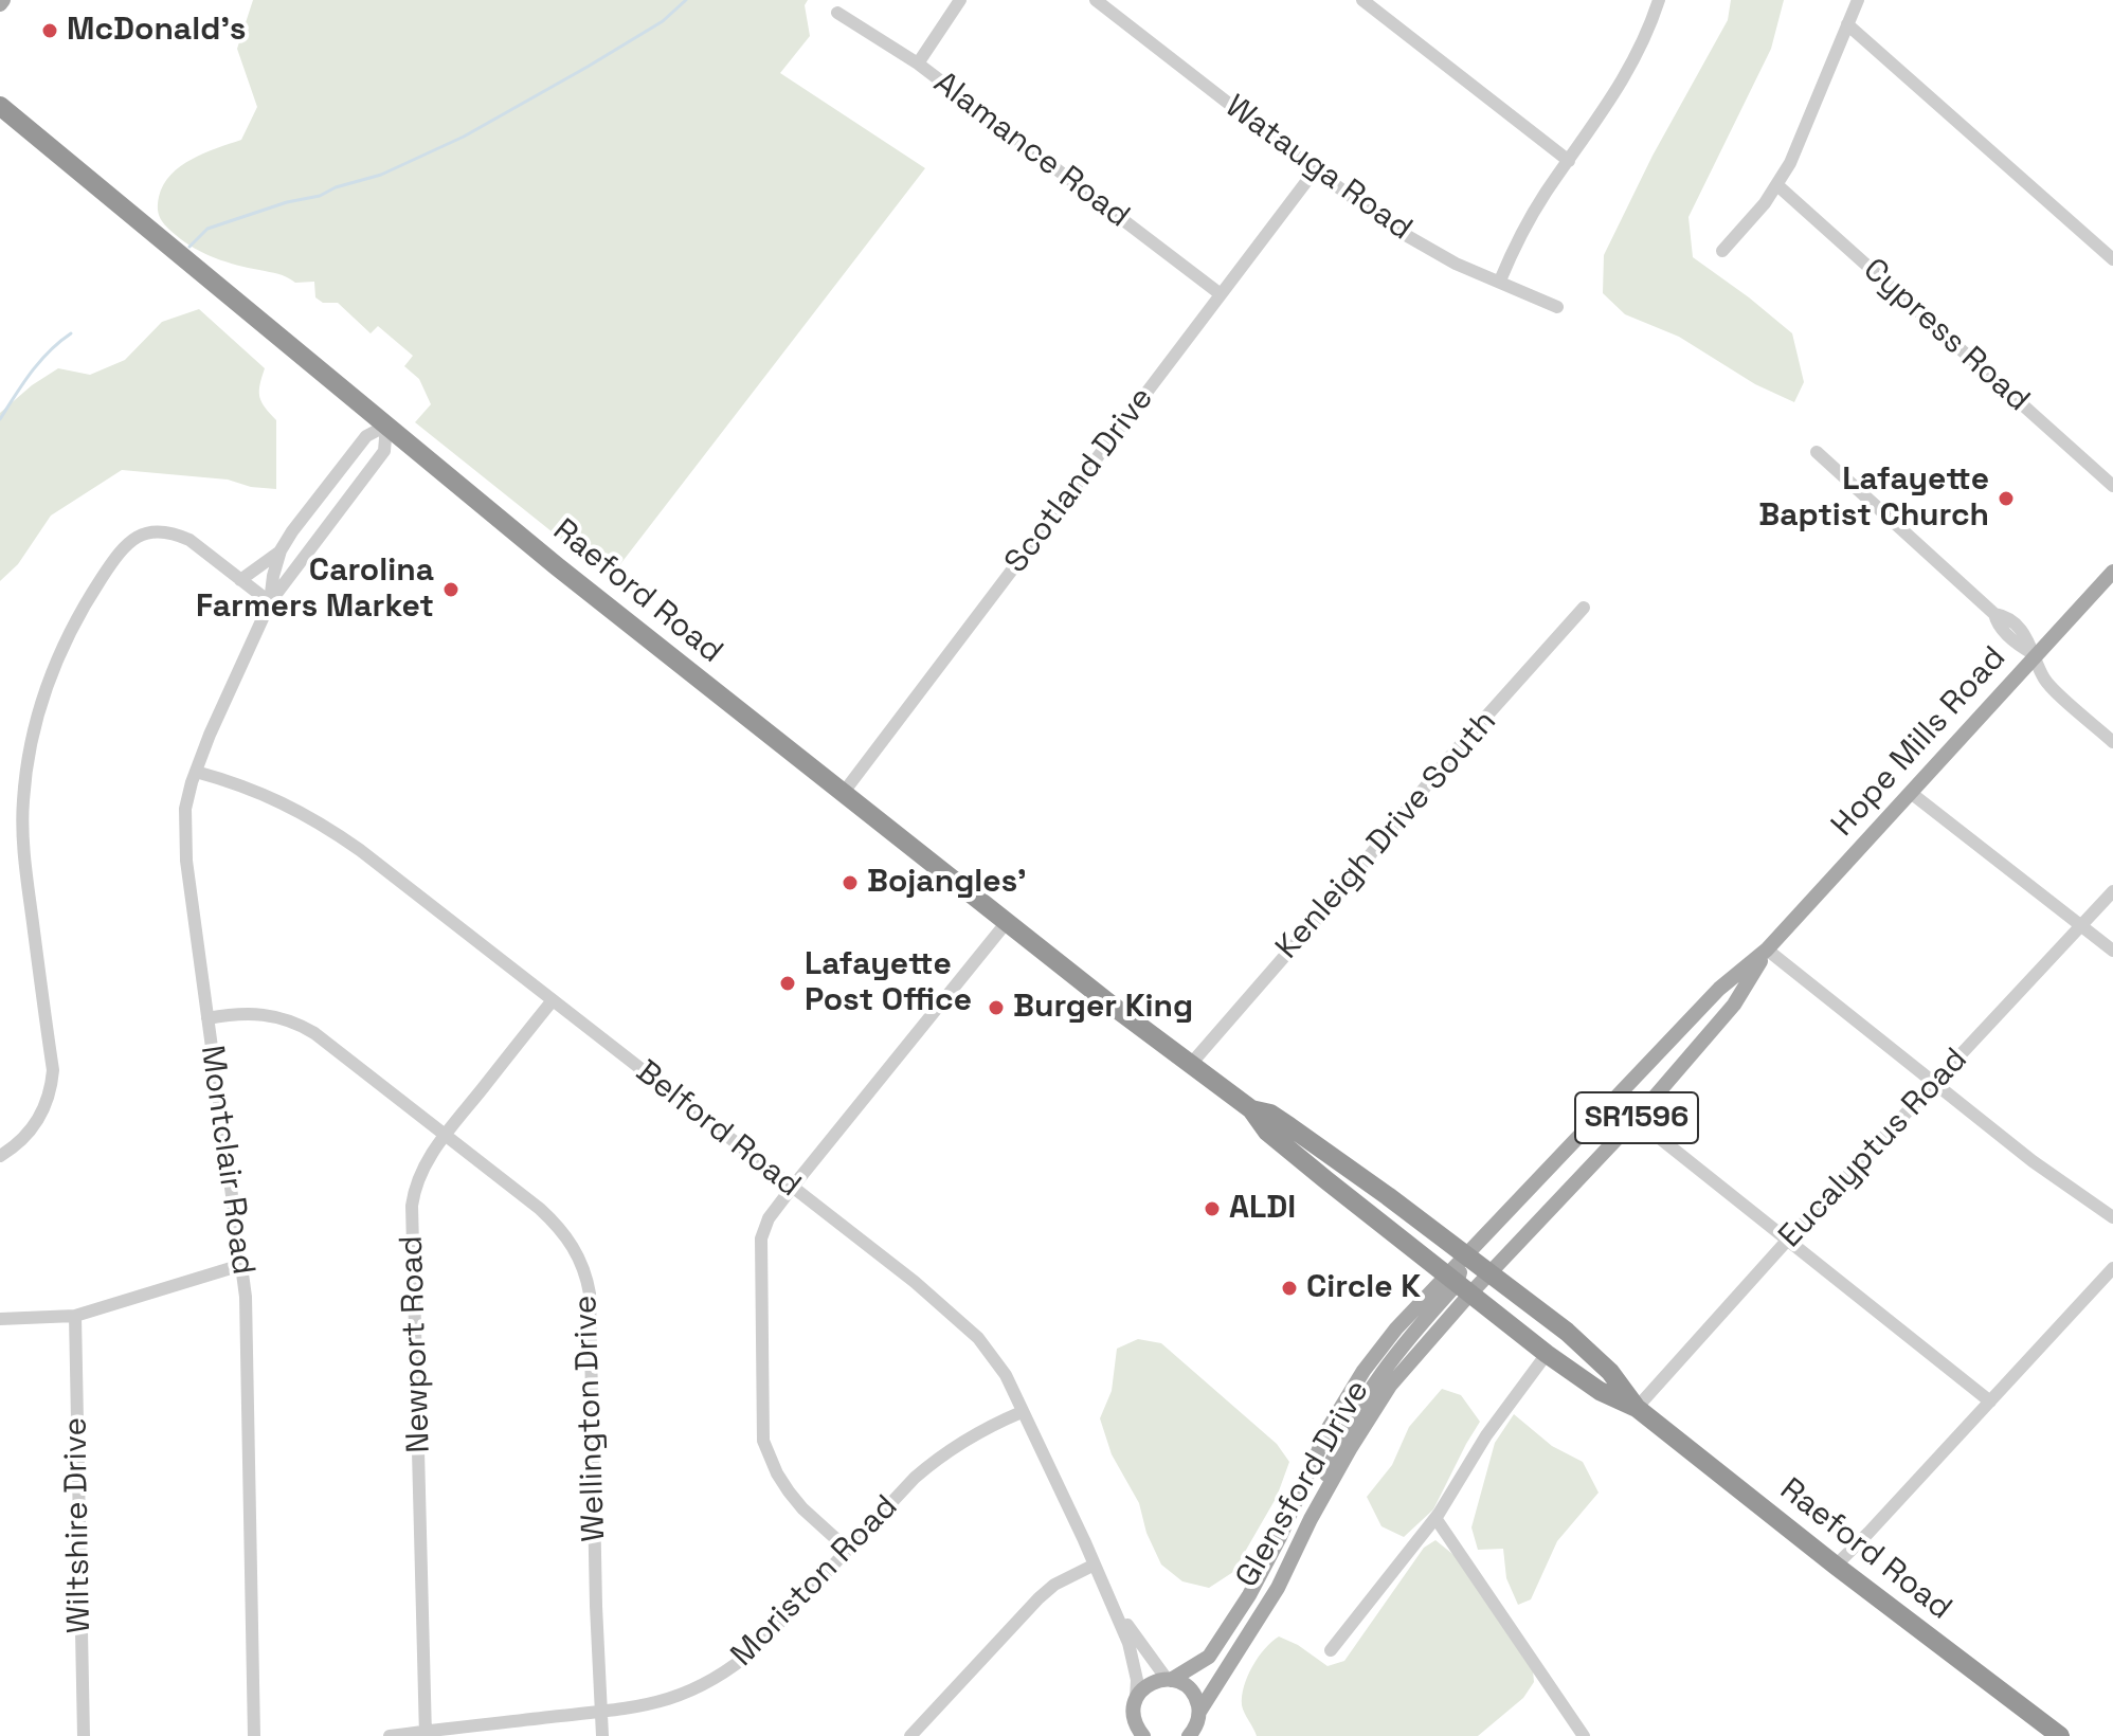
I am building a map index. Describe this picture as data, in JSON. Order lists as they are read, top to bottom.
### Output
{
  "streets": {
    "highway": ["Raeford Road"],
    "main road": ["Hope Mills Road", "SR1596", "Glensford Drive"],
    "street": [
      "Alamance Road",
      "Watauga Road",
      "Cypress Road",
      "Scotland Drive",
      "Kenleigh Drive South",
      "Belford Road",
      "Eucalyptus Road",
      "Montclair Road",
      "Newport Road",
      "Wellington Drive",
      "Wiltshire Drive",
      "Moriston Road"
    ]
  },
  "crossings": [
    ["Alamance Road", "Scotland Drive"],
    ["Watauga Road", "Scotland Drive"],
    ["Scotland Drive", "Raeford Road"],
    ["Raeford Road", "Hope Mills Road"],
    ["Raeford Road", "Kenleigh Drive South"],
    ["Raeford Road", "Eucalyptus Road"],
    ["Raeford Road", "Montclair Road"],
    ["Raeford Road", "Glensford Drive"],
    ["Hope Mills Road", "Glensford Drive"],
    ["Belford Road", "Montclair Road"],
    ["Belford Road", "Newport Road"],
    ["Belford Road", "Glensford Drive"],
    ["Belford Road", "Moriston Road"],
    ["Montclair Road", "Wellington Drive"],
    ["Newport Road", "Wellington Drive"],
    ["Newport Road", "Moriston Road"],
    ["Wellington Drive", "Moriston Road"]
  ],
  "places": [
    "McDonald's",
    "Lafayette Baptist Church",
    "Carolina Farmers Market",
    "Bojangles'",
    "Lafayette Post Office",
    "Burger King",
    "ALDI",
    "Circle K"
  ]
}
